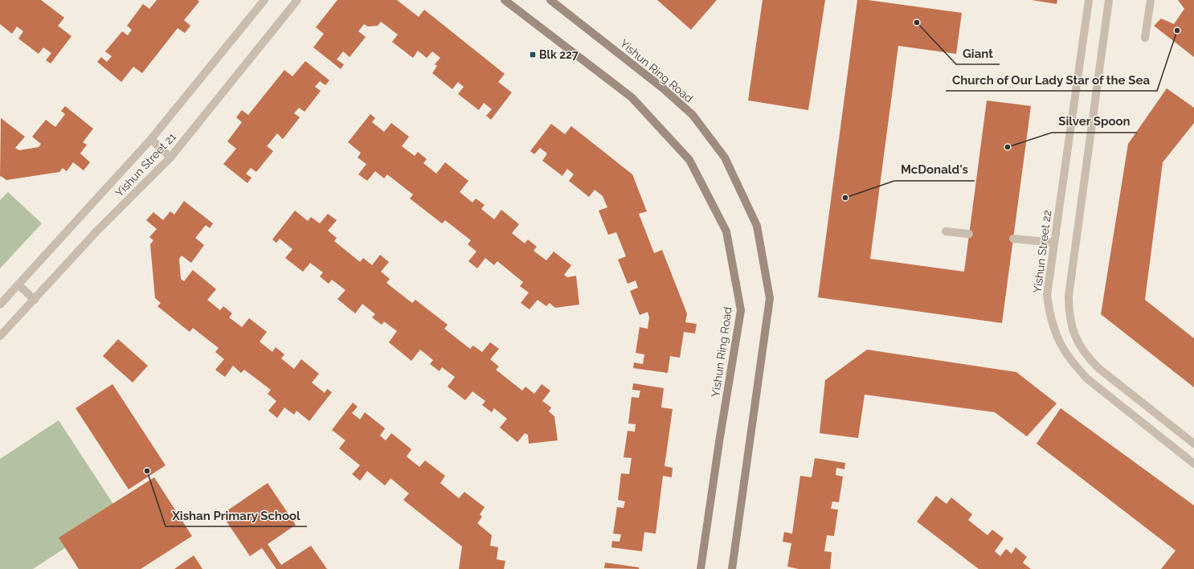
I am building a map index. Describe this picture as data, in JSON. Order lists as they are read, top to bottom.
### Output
{
  "streets": {
    "main road": ["Yishun Ring Road"],
    "street": ["Yishun Street 21", "Yishun Street 22"]
  },
  "places": {
    "other": [
      "Giant",
      "Church of Our Lady Star of the Sea",
      "Silver Spoon",
      "McDonald's",
      "Xishan Primary School"
    ],
    "transit": ["Blk 227"]
  }
}
